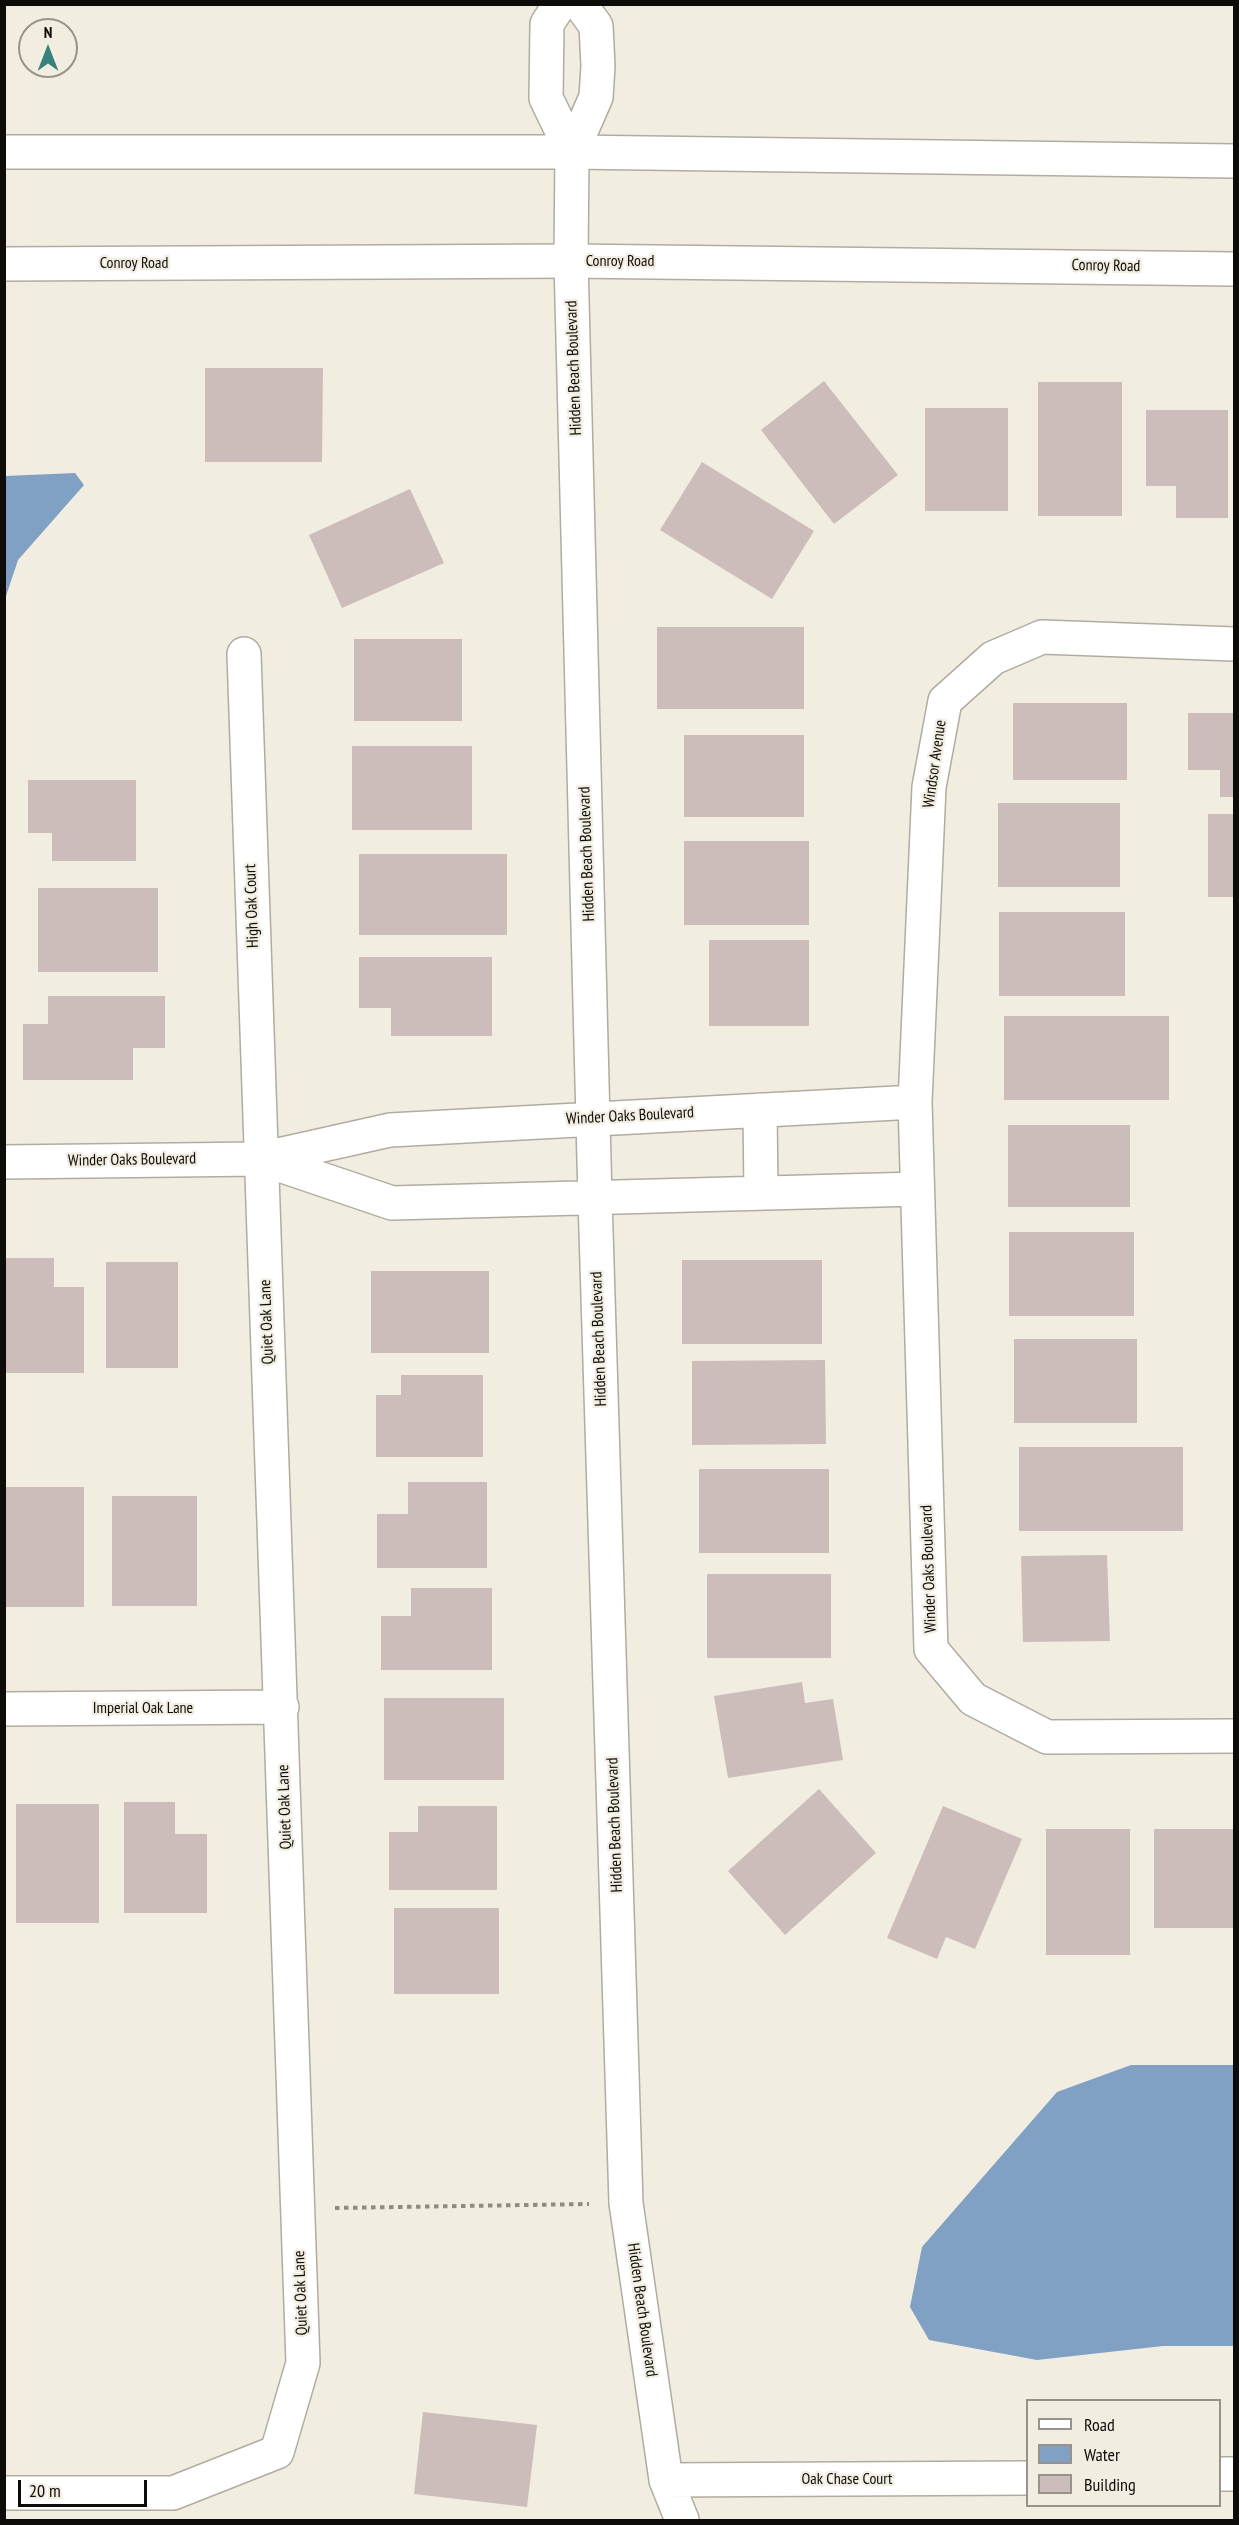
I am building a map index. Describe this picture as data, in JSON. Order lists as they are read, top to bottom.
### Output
{
  "streets": {
    "street": [
      "Conroy Road",
      "Hidden Beach Boulevard",
      "Windsor Avenue",
      "High Oak Court",
      "Winder Oaks Boulevard",
      "Quiet Oak Lane",
      "Imperial Oak Lane",
      "Oak Chase Court"
    ]
  },
  "crossings": [
    ["Conroy Road", "Hidden Beach Boulevard"],
    ["Hidden Beach Boulevard", "Winder Oaks Boulevard"],
    ["Hidden Beach Boulevard", "Oak Chase Court"],
    ["Windsor Avenue", "Winder Oaks Boulevard"],
    ["High Oak Court", "Winder Oaks Boulevard"],
    ["High Oak Court", "Quiet Oak Lane"],
    ["Winder Oaks Boulevard", "Quiet Oak Lane"],
    ["Quiet Oak Lane", "Imperial Oak Lane"]
  ],
  "legend": ["Road", "Water", "Building"],
  "scale_bar": "20 m",
  "north": "top"
}
